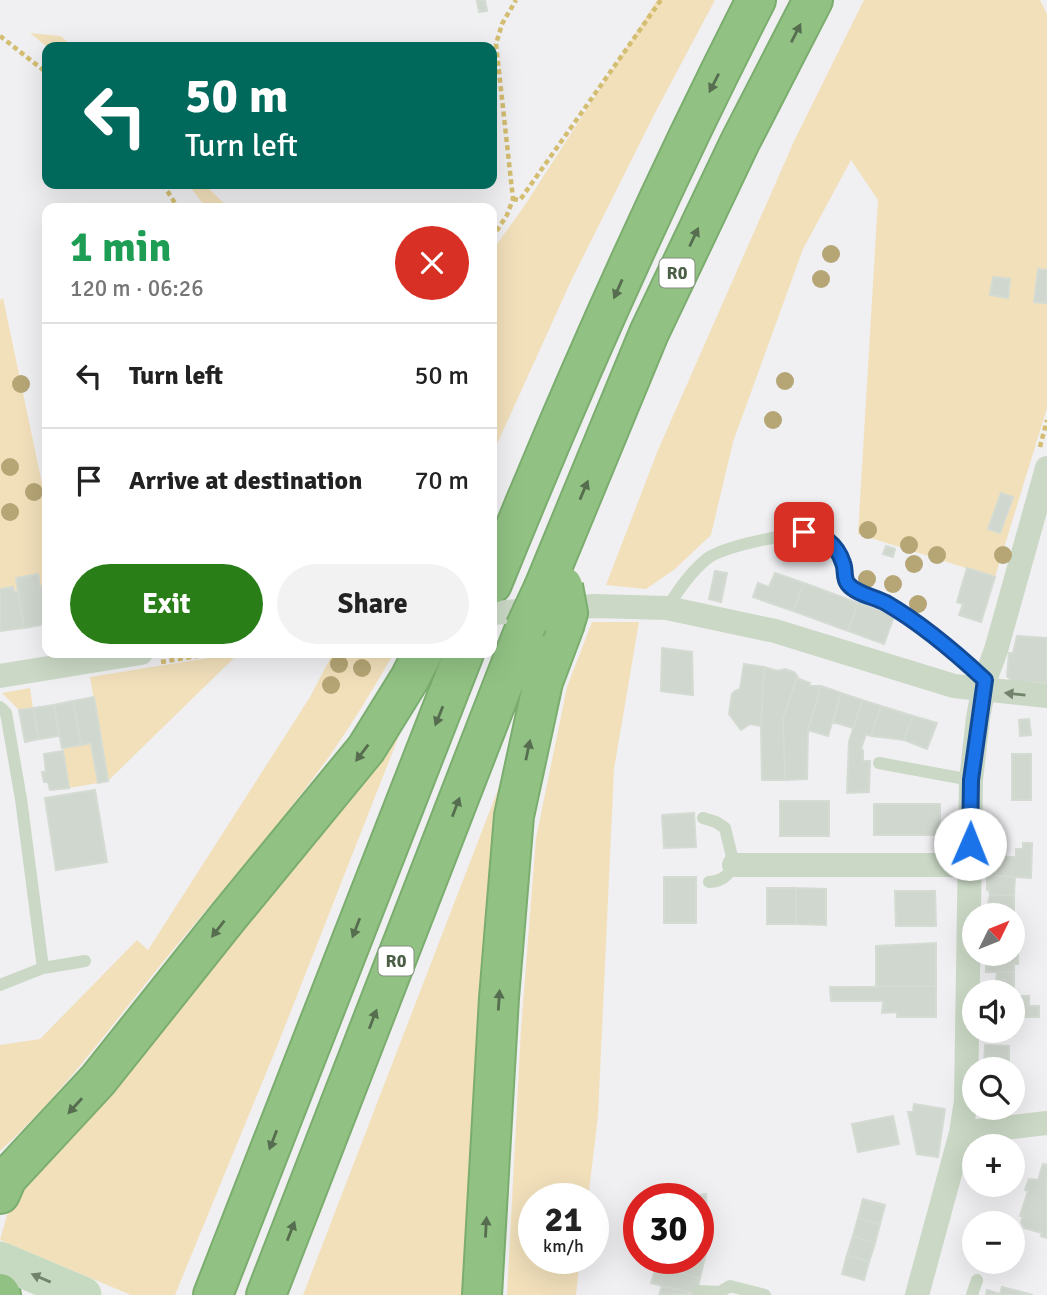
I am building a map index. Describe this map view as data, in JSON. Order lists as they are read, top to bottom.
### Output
{
  "streets": {
    "highway": ["R0"]
  },
  "north": "top right",
  "page": {
    "turn": ["50 m", "Turn left"],
    "heading": ["1 min", "120 m · 06:26"],
    "list": [
      {
        "name": "Turn left",
        "value": "50 m"
      },
      {
        "name": "Arrive at destination",
        "value": "70 m"
      }
    ],
    "buttons": ["Exit", "Share"],
    "map_buttons": ["+", "−"],
    "speed": "21 km/h",
    "limit": "30"
  }
}
